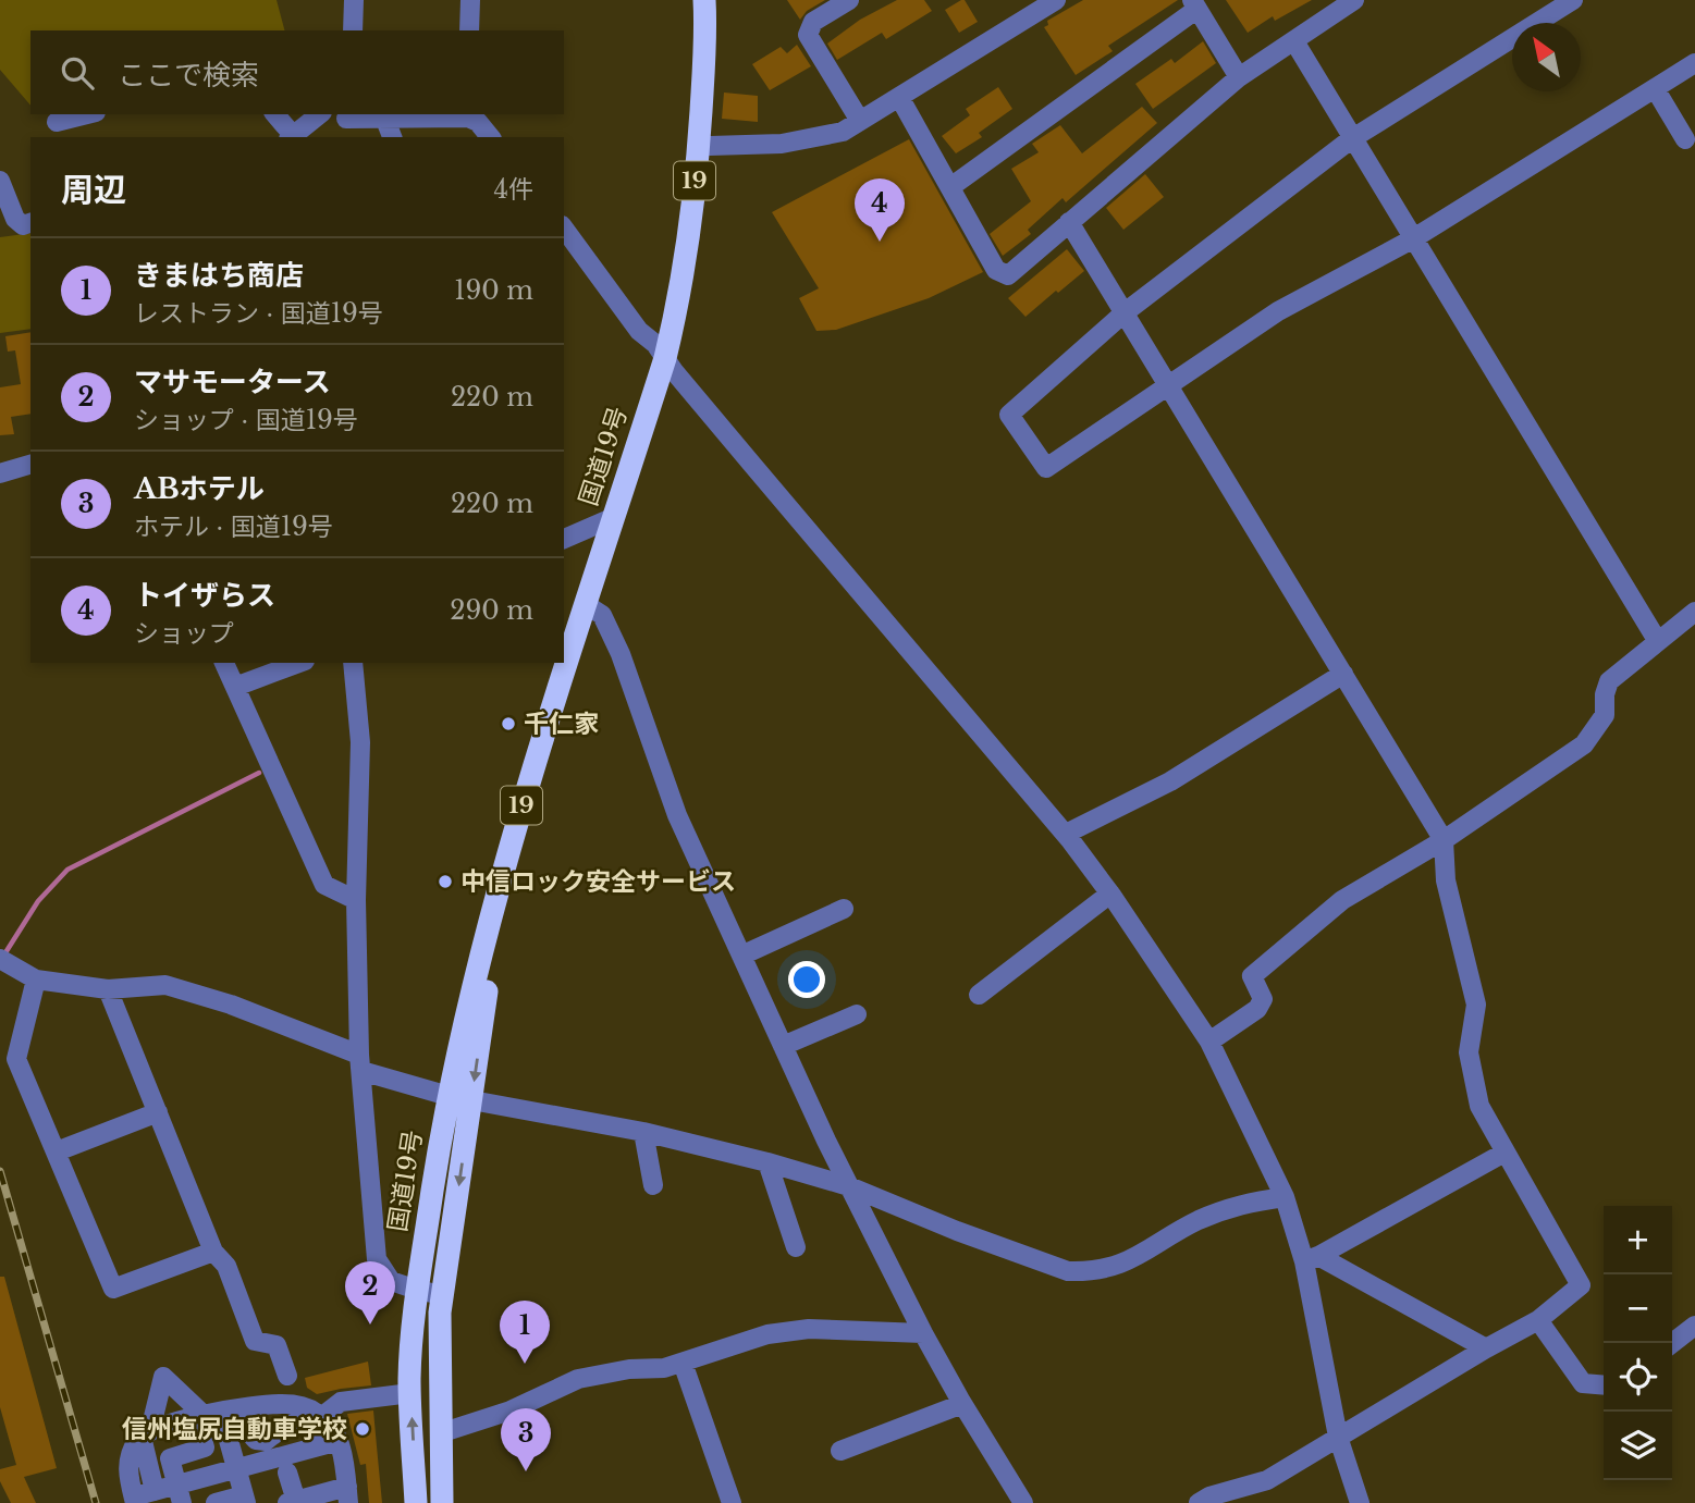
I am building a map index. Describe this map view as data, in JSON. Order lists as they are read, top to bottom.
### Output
{
  "streets": {
    "highway": ["19", "国道19号"]
  },
  "places": ["千仁家", "中信ロック安全サービス", "信州塩尻自動車学校"],
  "north": "top left",
  "page": {
    "search": "ここで検索",
    "heading": ["周辺", "4件"],
    "pins": [
      "4",
      "2",
      "1",
      "3"
    ],
    "list": [
      {
        "mark": "1",
        "name": "きまはち商店",
        "note": "レストラン · 国道19号",
        "value": "190 m"
      },
      {
        "mark": "2",
        "name": "マサモータース",
        "note": "ショップ · 国道19号",
        "value": "220 m"
      },
      {
        "mark": "3",
        "name": "ABホテル",
        "note": "ホテル · 国道19号",
        "value": "220 m"
      },
      {
        "mark": "4",
        "name": "トイザらス",
        "note": "ショップ",
        "value": "290 m"
      }
    ],
    "map_buttons": ["+", "−"]
  }
}
